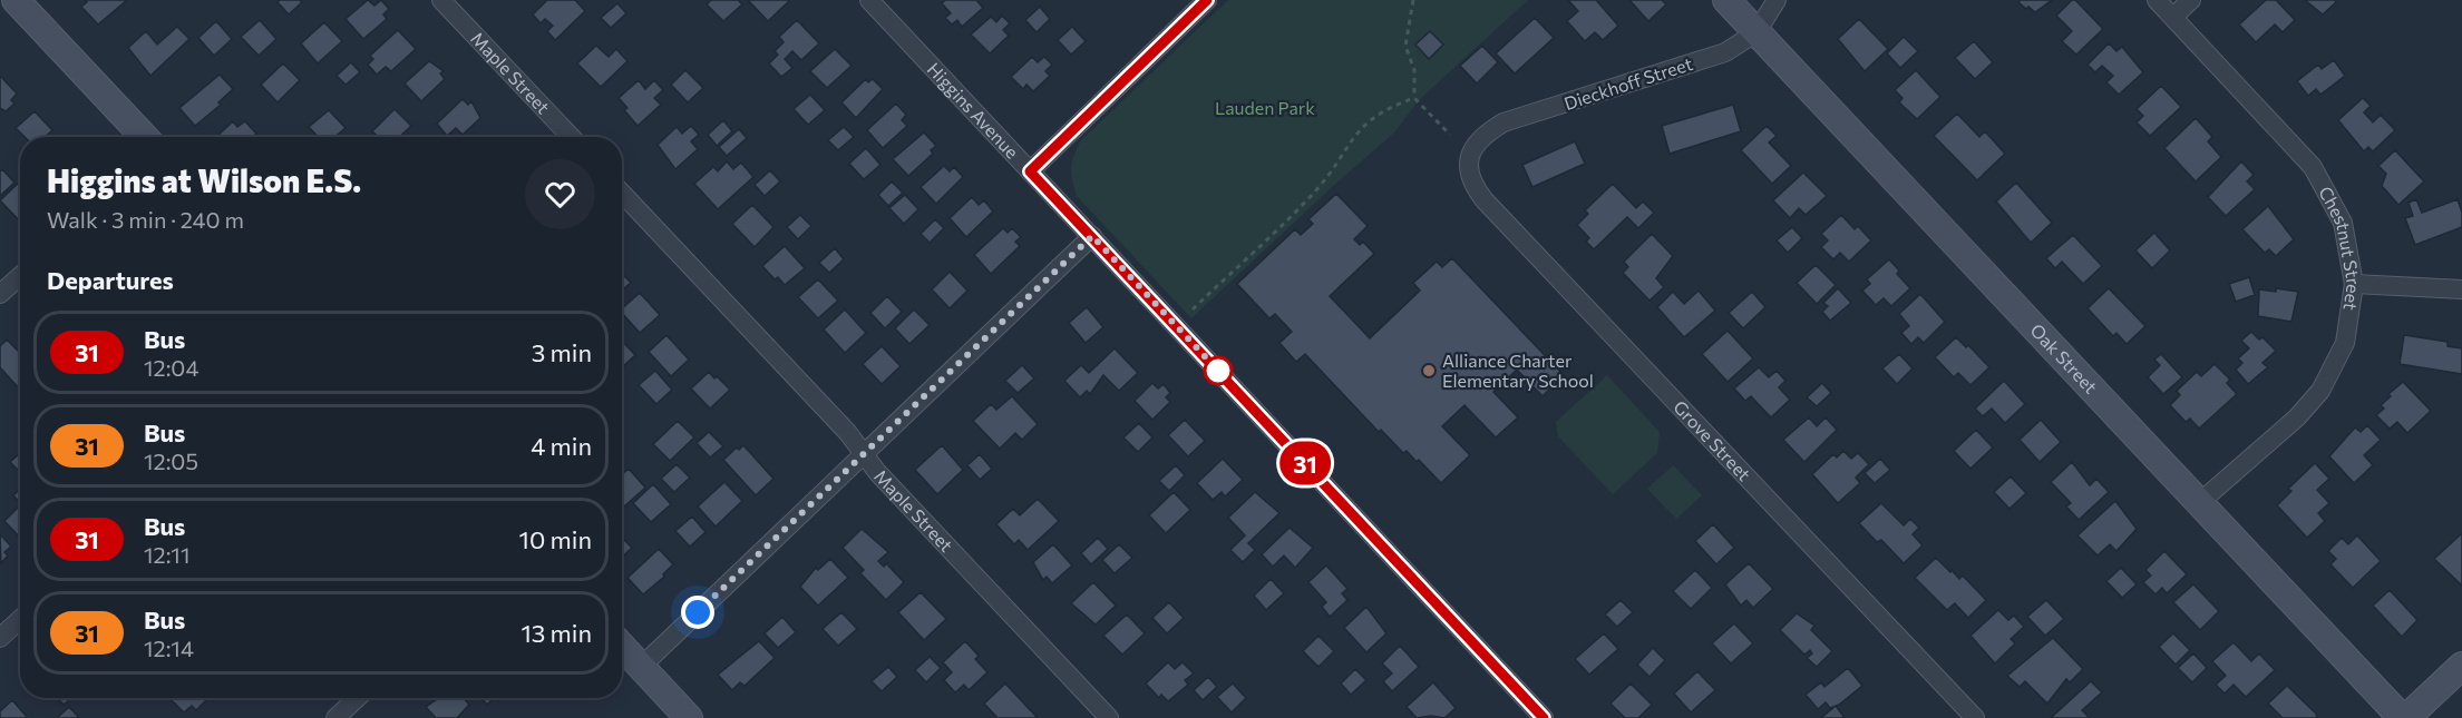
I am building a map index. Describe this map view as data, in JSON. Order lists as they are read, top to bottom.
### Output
{
  "streets": {
    "street": [
      "Maple Street",
      "Dieckhoff Street",
      "Higgins Avenue",
      "Chestnut Street",
      "Oak Street",
      "Grove Street"
    ]
  },
  "crossings": [
    ["Dieckhoff Street", "Oak Street"],
    ["Dieckhoff Street", "Grove Street"],
    ["Chestnut Street", "Oak Street"]
  ],
  "parks": ["Lauden Park"],
  "places": ["Alliance Charter Elementary School"],
  "lines": ["bus line 31"],
  "page": {
    "on_map": "31",
    "heading": [
      ["Higgins at Wilson E.S.", "Walk · 3 min · 240 m"],
      "Departures"
    ],
    "list": [
      {
        "mark": "31",
        "name": "Bus",
        "note": "12:04",
        "value": "3 min"
      },
      {
        "mark": "31",
        "name": "Bus",
        "note": "12:05",
        "value": "4 min"
      },
      {
        "mark": "31",
        "name": "Bus",
        "note": "12:11",
        "value": "10 min"
      },
      {
        "mark": "31",
        "name": "Bus",
        "note": "12:14",
        "value": "13 min"
      }
    ]
  }
}
